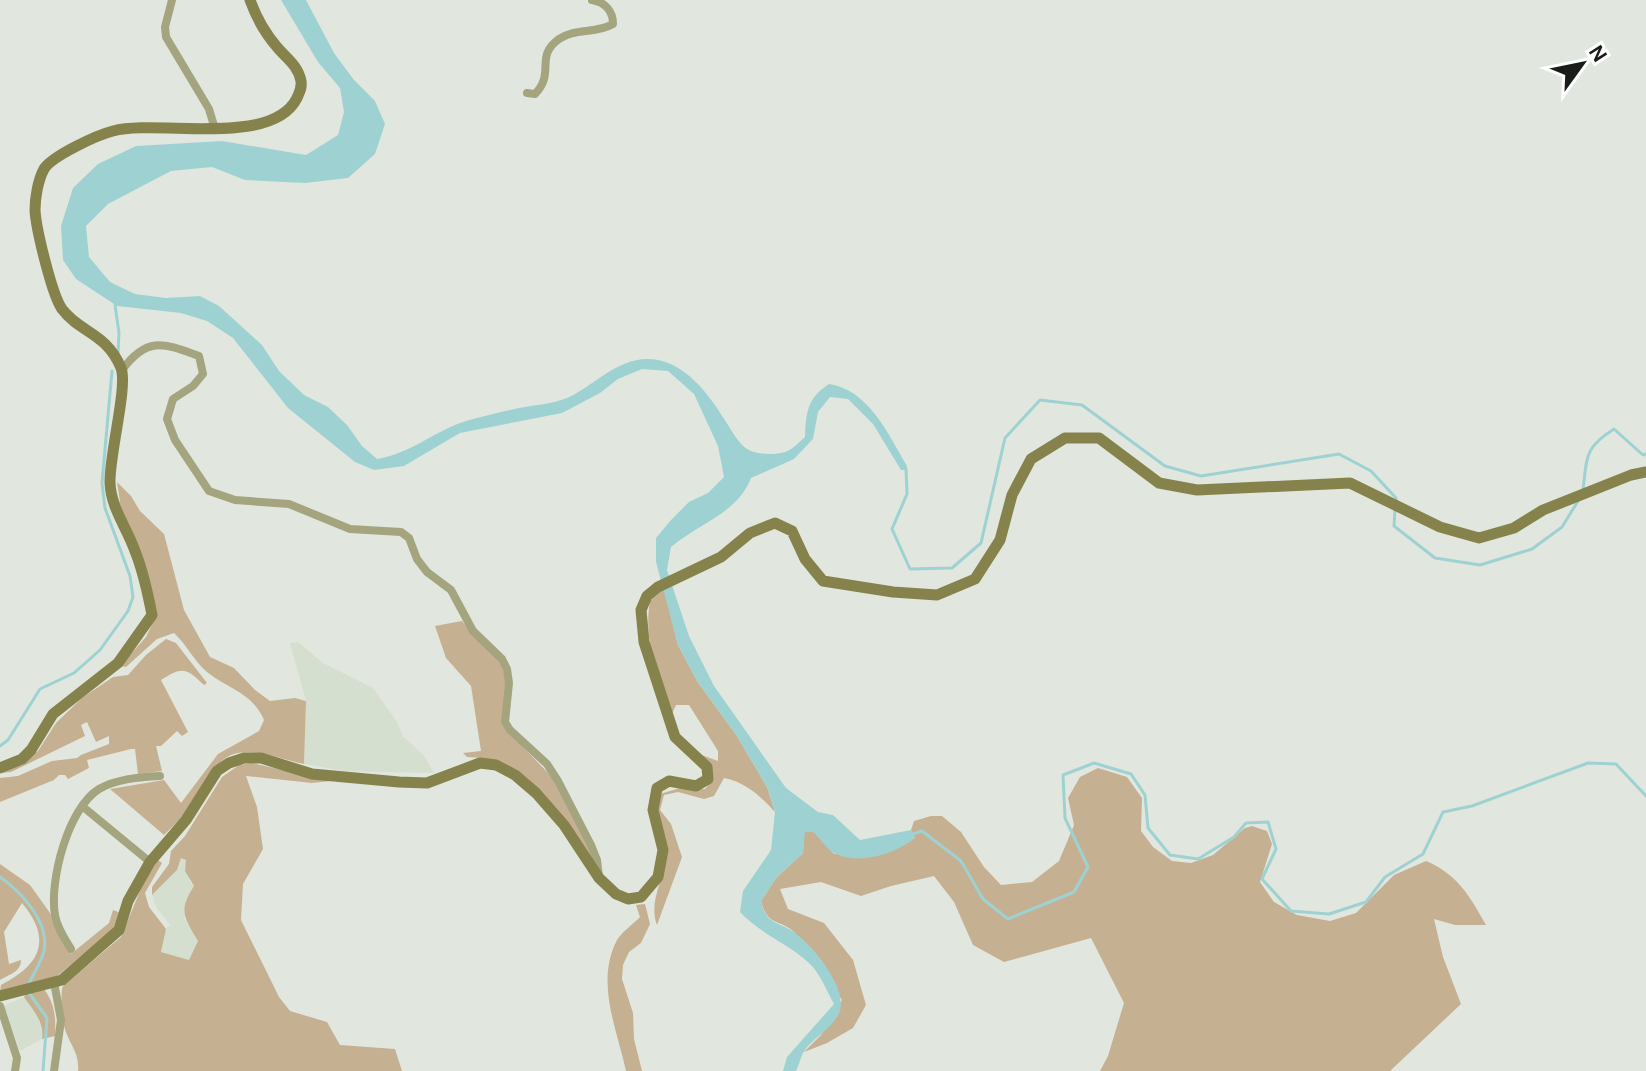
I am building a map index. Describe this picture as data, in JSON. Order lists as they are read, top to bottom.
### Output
{
  "north": "top right"
}
